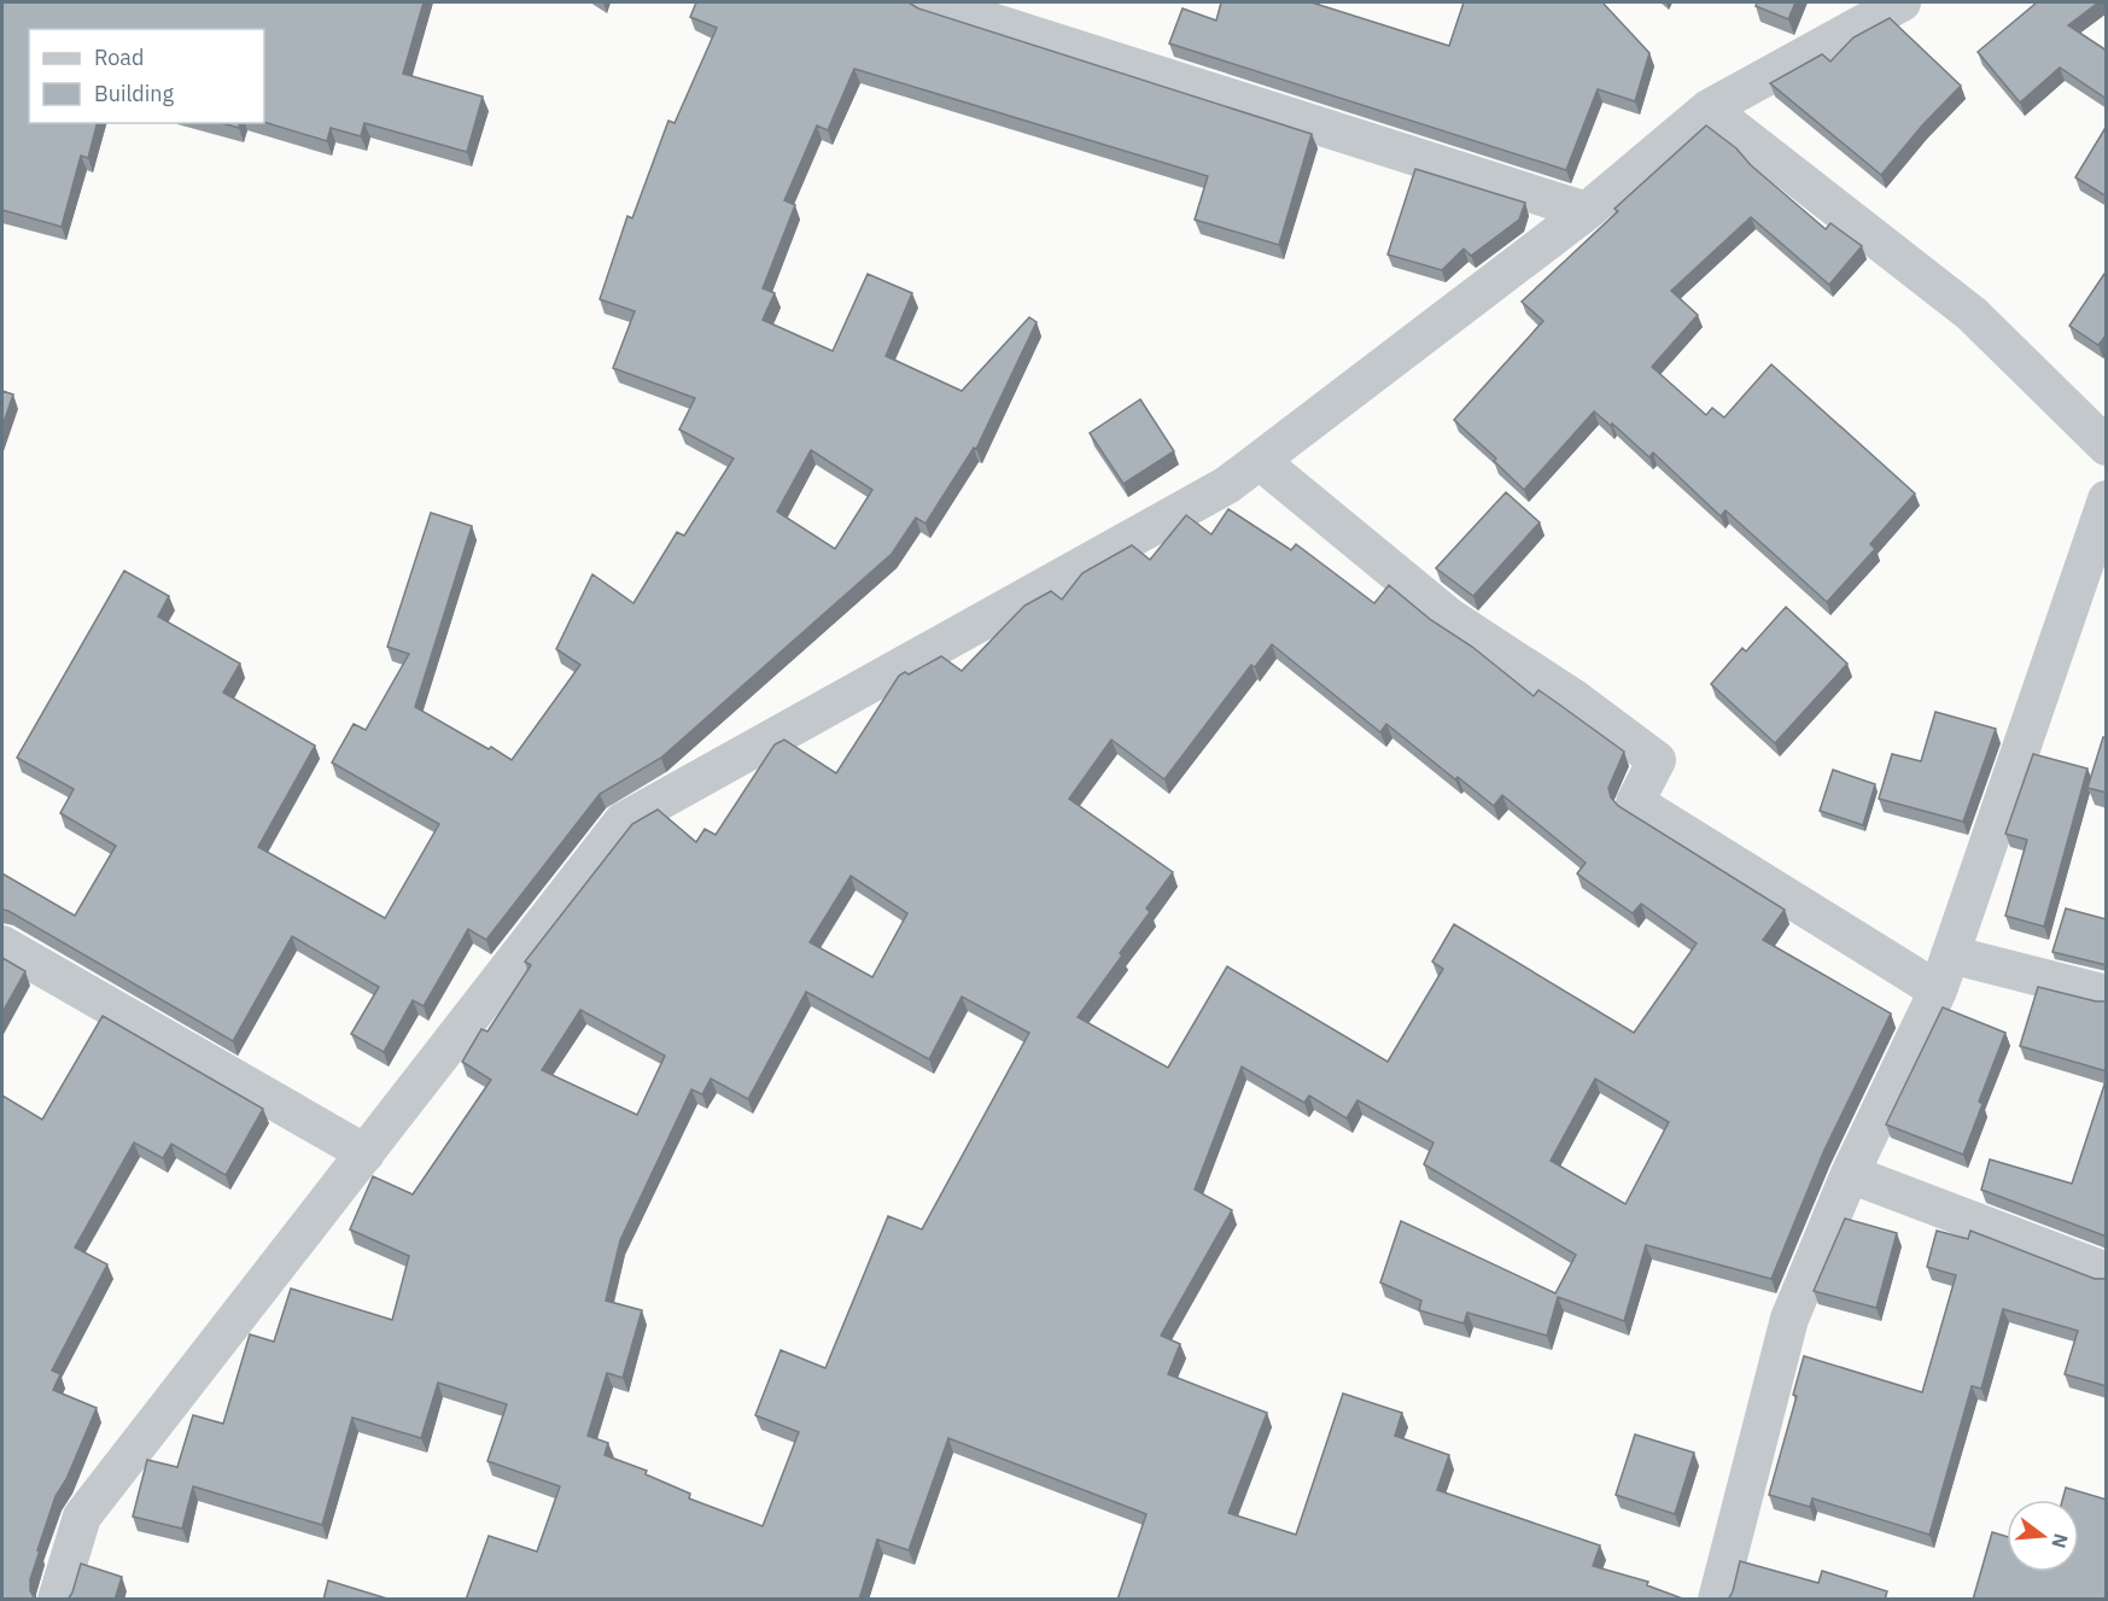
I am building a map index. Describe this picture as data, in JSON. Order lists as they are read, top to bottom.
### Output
{
  "legend": ["Road", "Building"],
  "north": "right"
}
